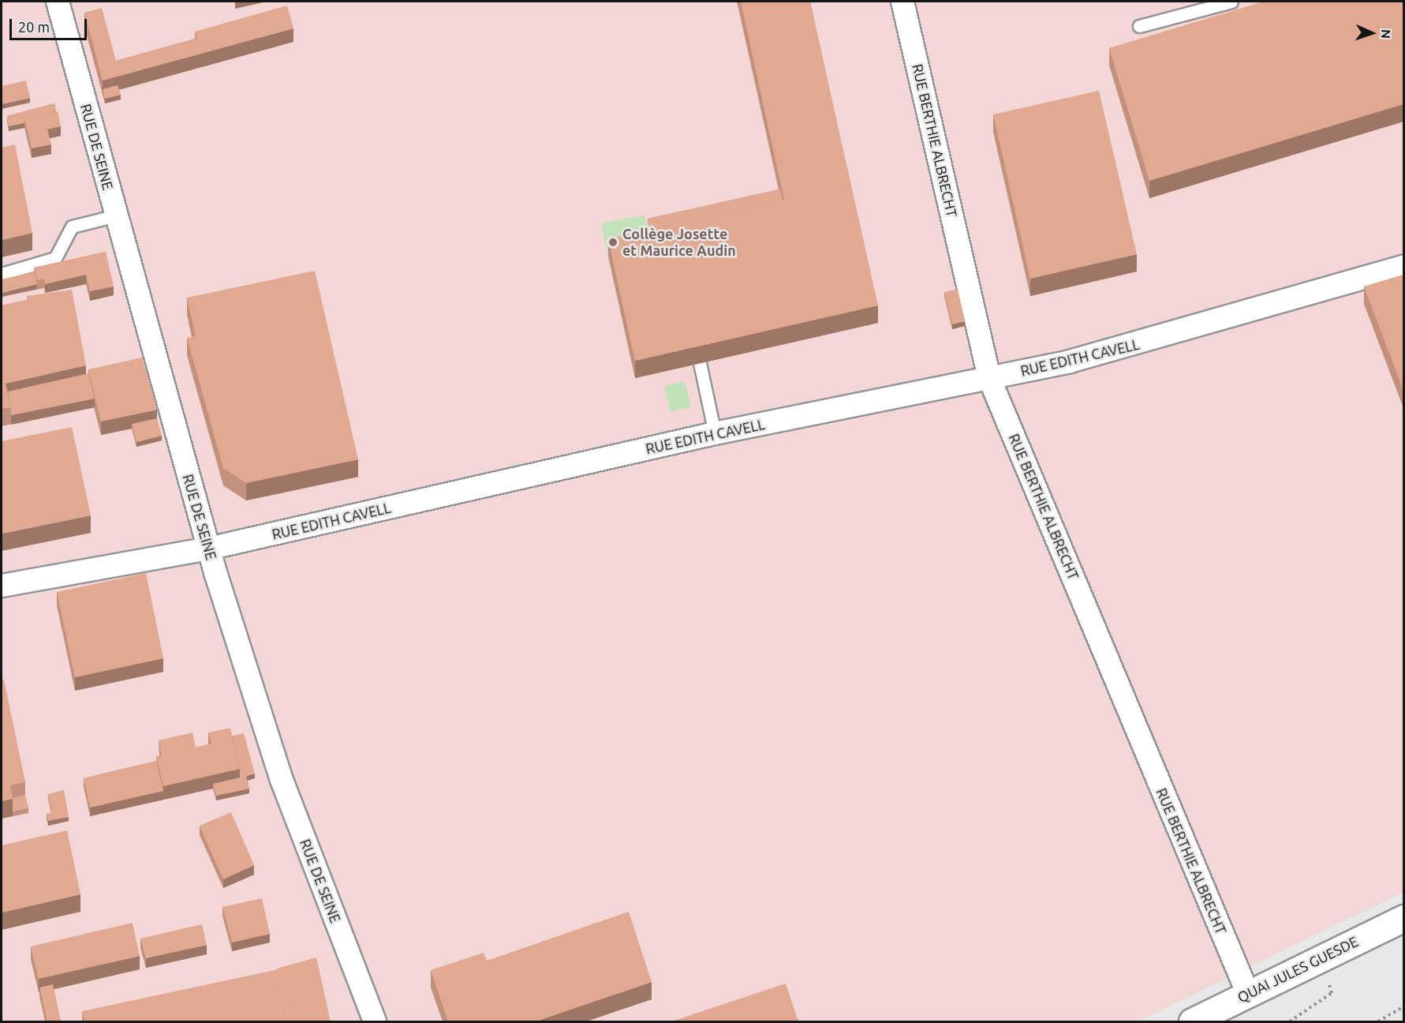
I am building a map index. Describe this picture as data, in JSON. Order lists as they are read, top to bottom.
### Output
{
  "streets": {
    "main road": ["QUAI JULES GUESDE"],
    "street": ["RUE BERTHIE ALBRECHT", "RUE DE SEINE", "RUE EDITH CAVELL"]
  },
  "crossings": [
    ["RUE BERTHIE ALBRECHT", "RUE EDITH CAVELL"],
    ["RUE BERTHIE ALBRECHT", "QUAI JULES GUESDE"],
    ["RUE DE SEINE", "RUE EDITH CAVELL"]
  ],
  "places": ["Collège Josette et Maurice Audin"],
  "scale_bar": "20 m",
  "north": "right"
}
